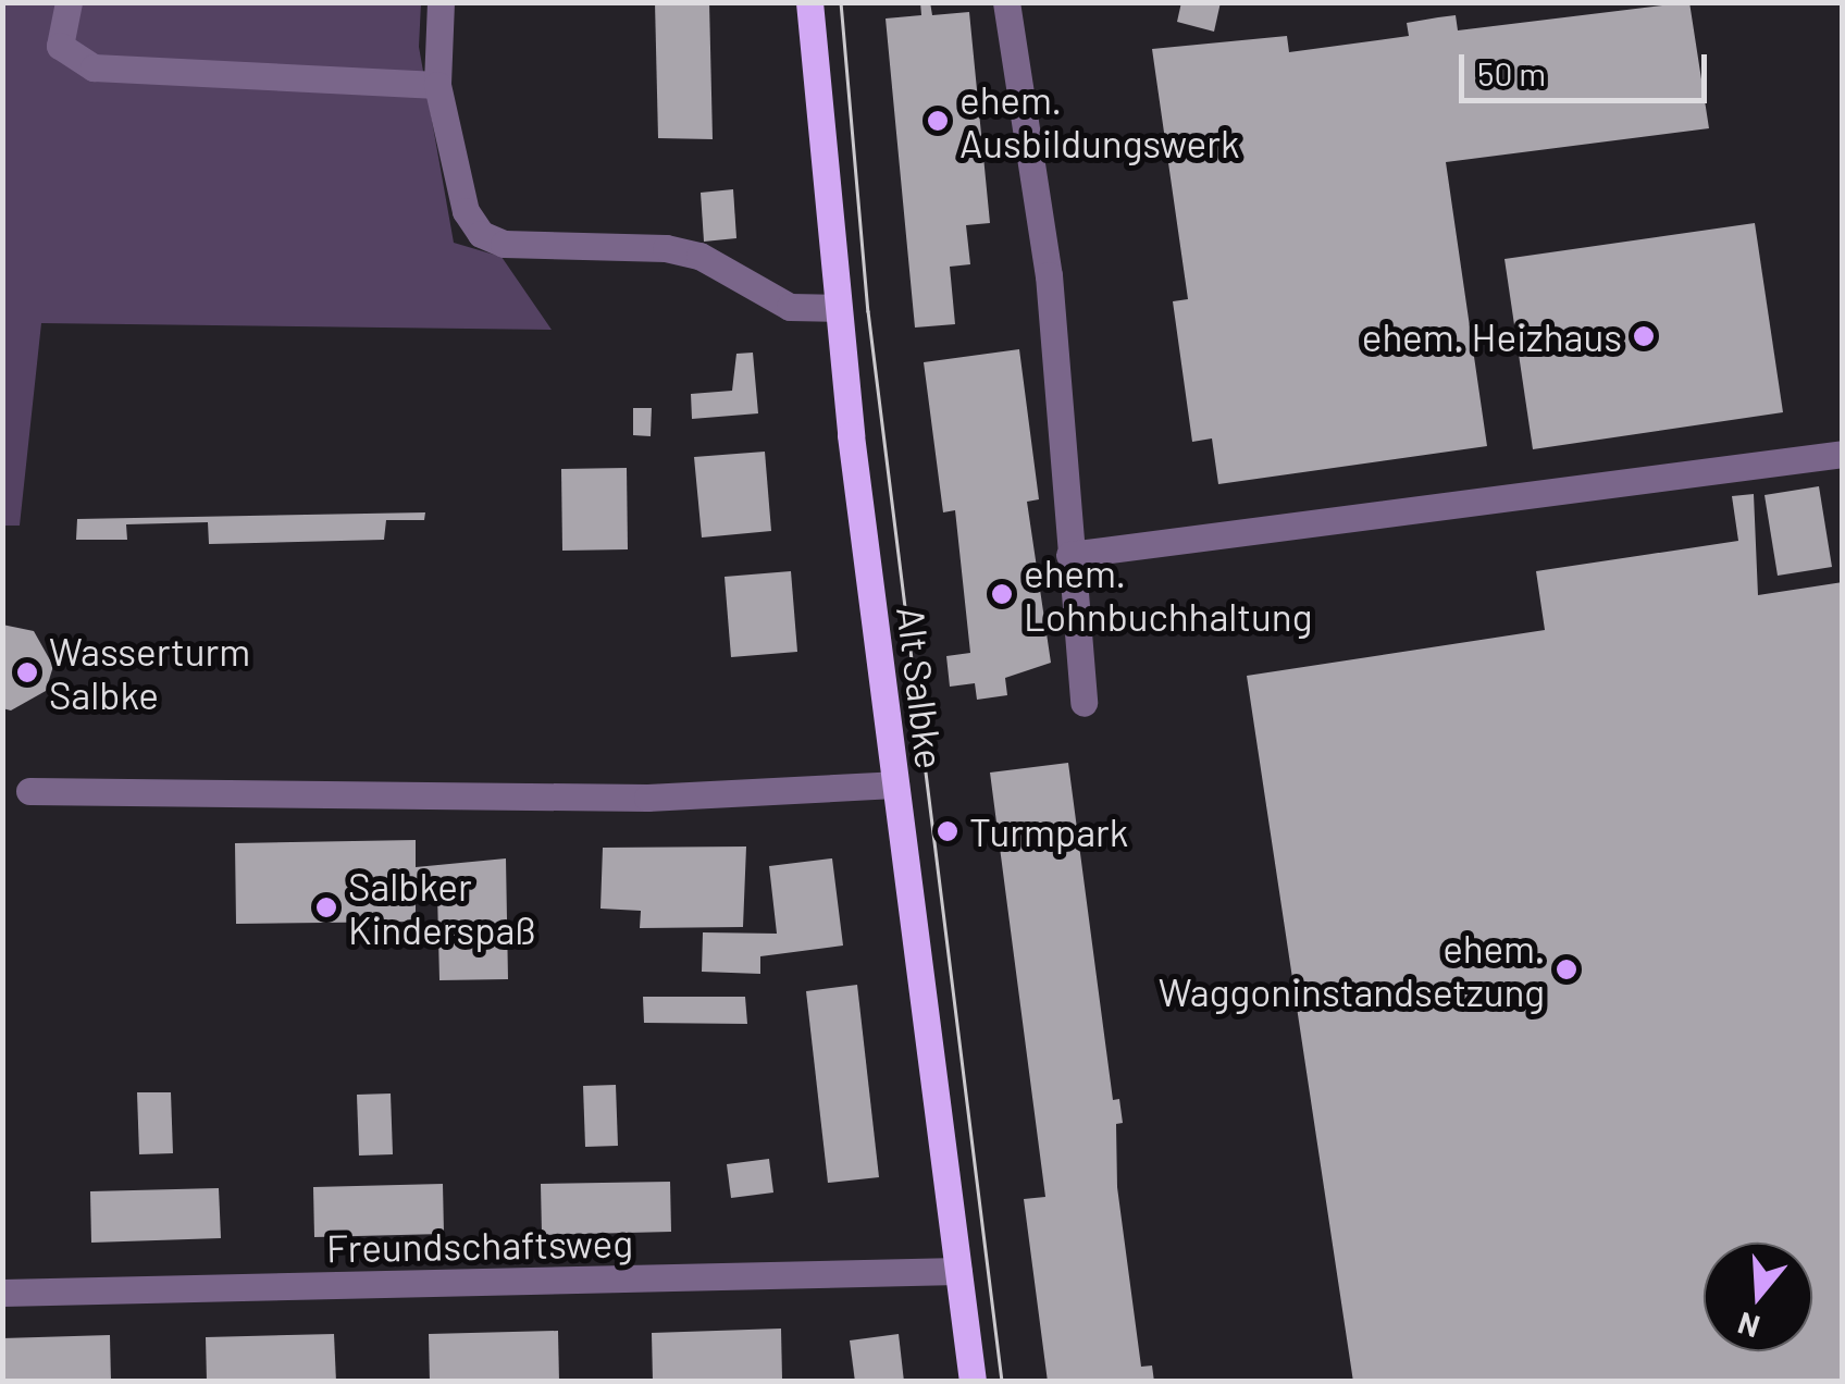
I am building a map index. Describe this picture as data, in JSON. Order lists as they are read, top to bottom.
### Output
{
  "streets": {
    "main road": ["Alt Salbke"],
    "street": ["Freundschaftsweg"]
  },
  "crossings": [
    ["Alt Salbke", "Freundschaftsweg"]
  ],
  "places": [
    "ehem. Ausbildungswerk",
    "ehem. Heizhaus",
    "ehem. Lohnbuchhaltung",
    "Wasserturm Salbke",
    "Turmpark",
    "Salbker Kinderspaß",
    "ehem. Waggoninstandsetzung"
  ],
  "scale_bar": "50 m",
  "north": "bottom"
}
